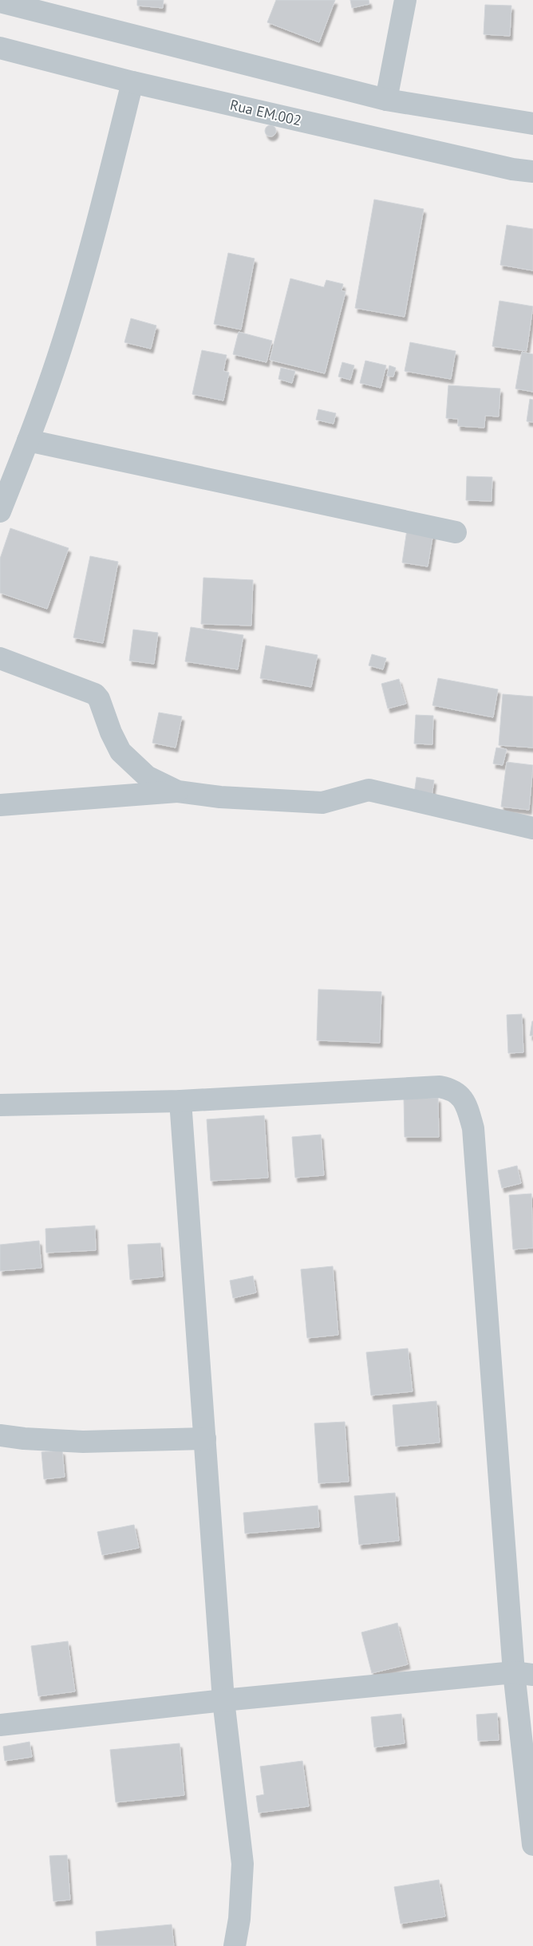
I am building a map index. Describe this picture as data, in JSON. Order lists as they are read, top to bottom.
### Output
{
  "streets": {
    "street": ["Rua EM.002"]
  }
}
